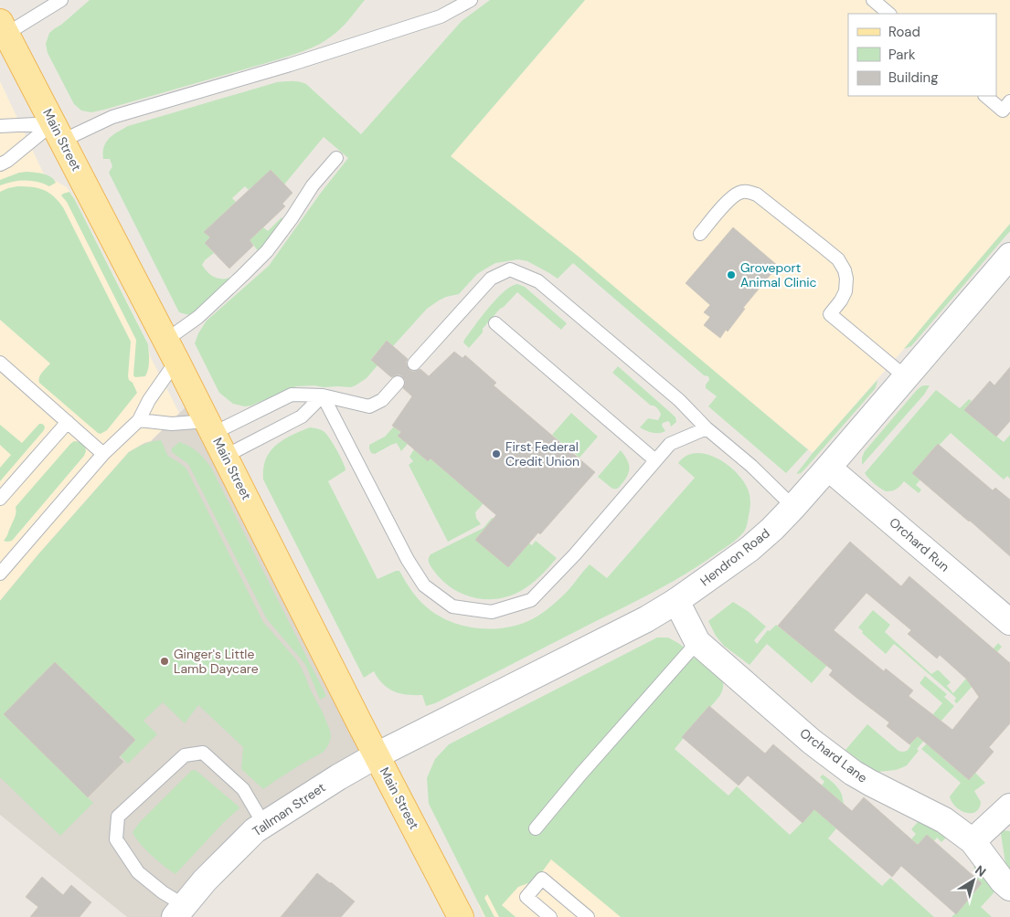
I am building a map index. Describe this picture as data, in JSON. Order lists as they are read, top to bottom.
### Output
{
  "streets": {
    "main road": ["Main Street"],
    "street": [
      "Orchard Run",
      "Hendron Road",
      "Orchard Lane",
      "Tallman Street"
    ]
  },
  "crossings": [
    ["Main Street", "Hendron Road"],
    ["Main Street", "Tallman Street"],
    ["Orchard Run", "Hendron Road"],
    ["Hendron Road", "Orchard Lane"],
    ["Hendron Road", "Tallman Street"]
  ],
  "places": ["Groveport Animal Clinic", "First Federal Credit Union", "Ginger's Little Lamb Daycare"],
  "legend": ["Road", "Park", "Building"],
  "north": "top right"
}
